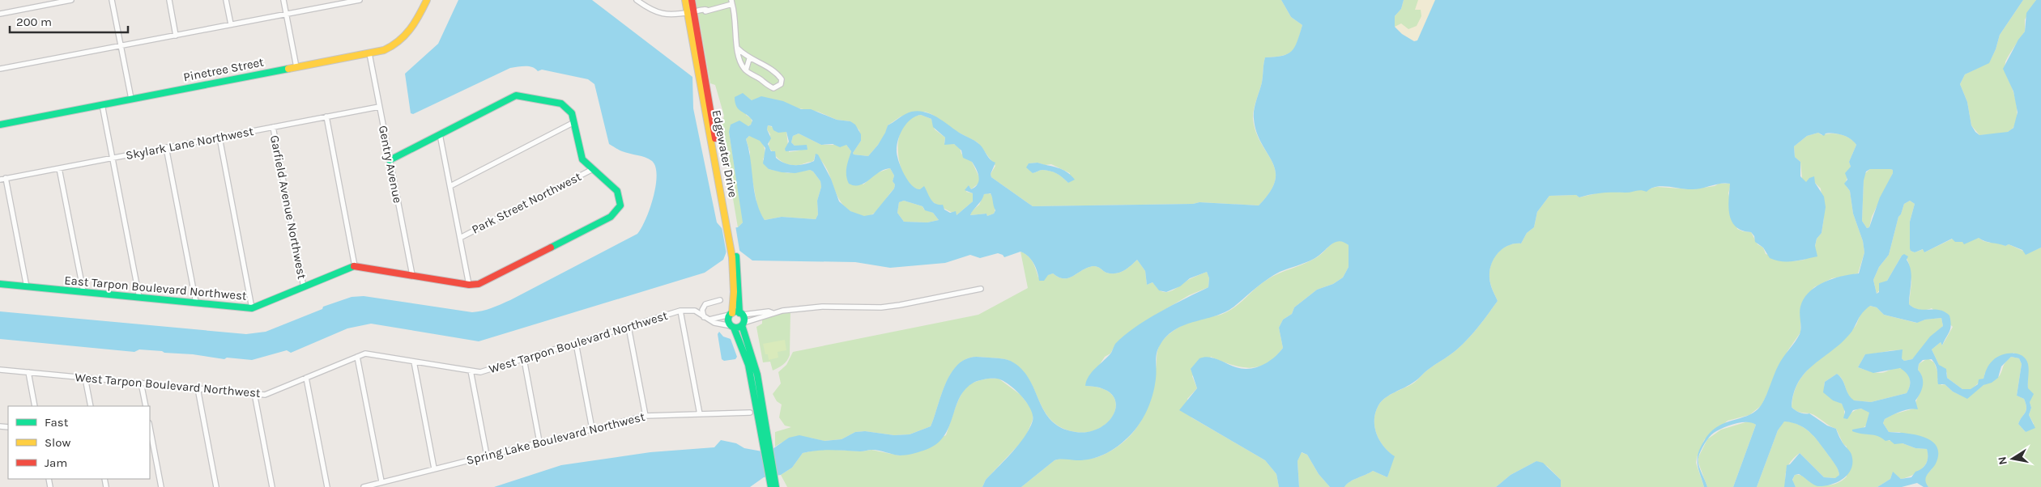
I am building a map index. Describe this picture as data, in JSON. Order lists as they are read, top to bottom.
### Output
{
  "streets": {
    "street": [
      "Pinetree Street",
      "Skylark Lane Northwest",
      "Edgewater Drive",
      "Gentry Avenue",
      "Park Street Northwest",
      "Garfield Avenue Northwest",
      "East Tarpon Boulevard Northwest",
      "West Tarpon Boulevard Northwest",
      "Spring Lake Boulevard Northwest"
    ]
  },
  "crossings": [
    ["Pinetree Street", "Gentry Avenue"],
    ["Skylark Lane Northwest", "Gentry Avenue"],
    ["Skylark Lane Northwest", "Garfield Avenue Northwest"],
    ["Edgewater Drive", "West Tarpon Boulevard Northwest"],
    ["Garfield Avenue Northwest", "East Tarpon Boulevard Northwest"]
  ],
  "legend": ["Fast", "Slow", "Jam"],
  "scale_bar": "200 m",
  "north": "left"
}
